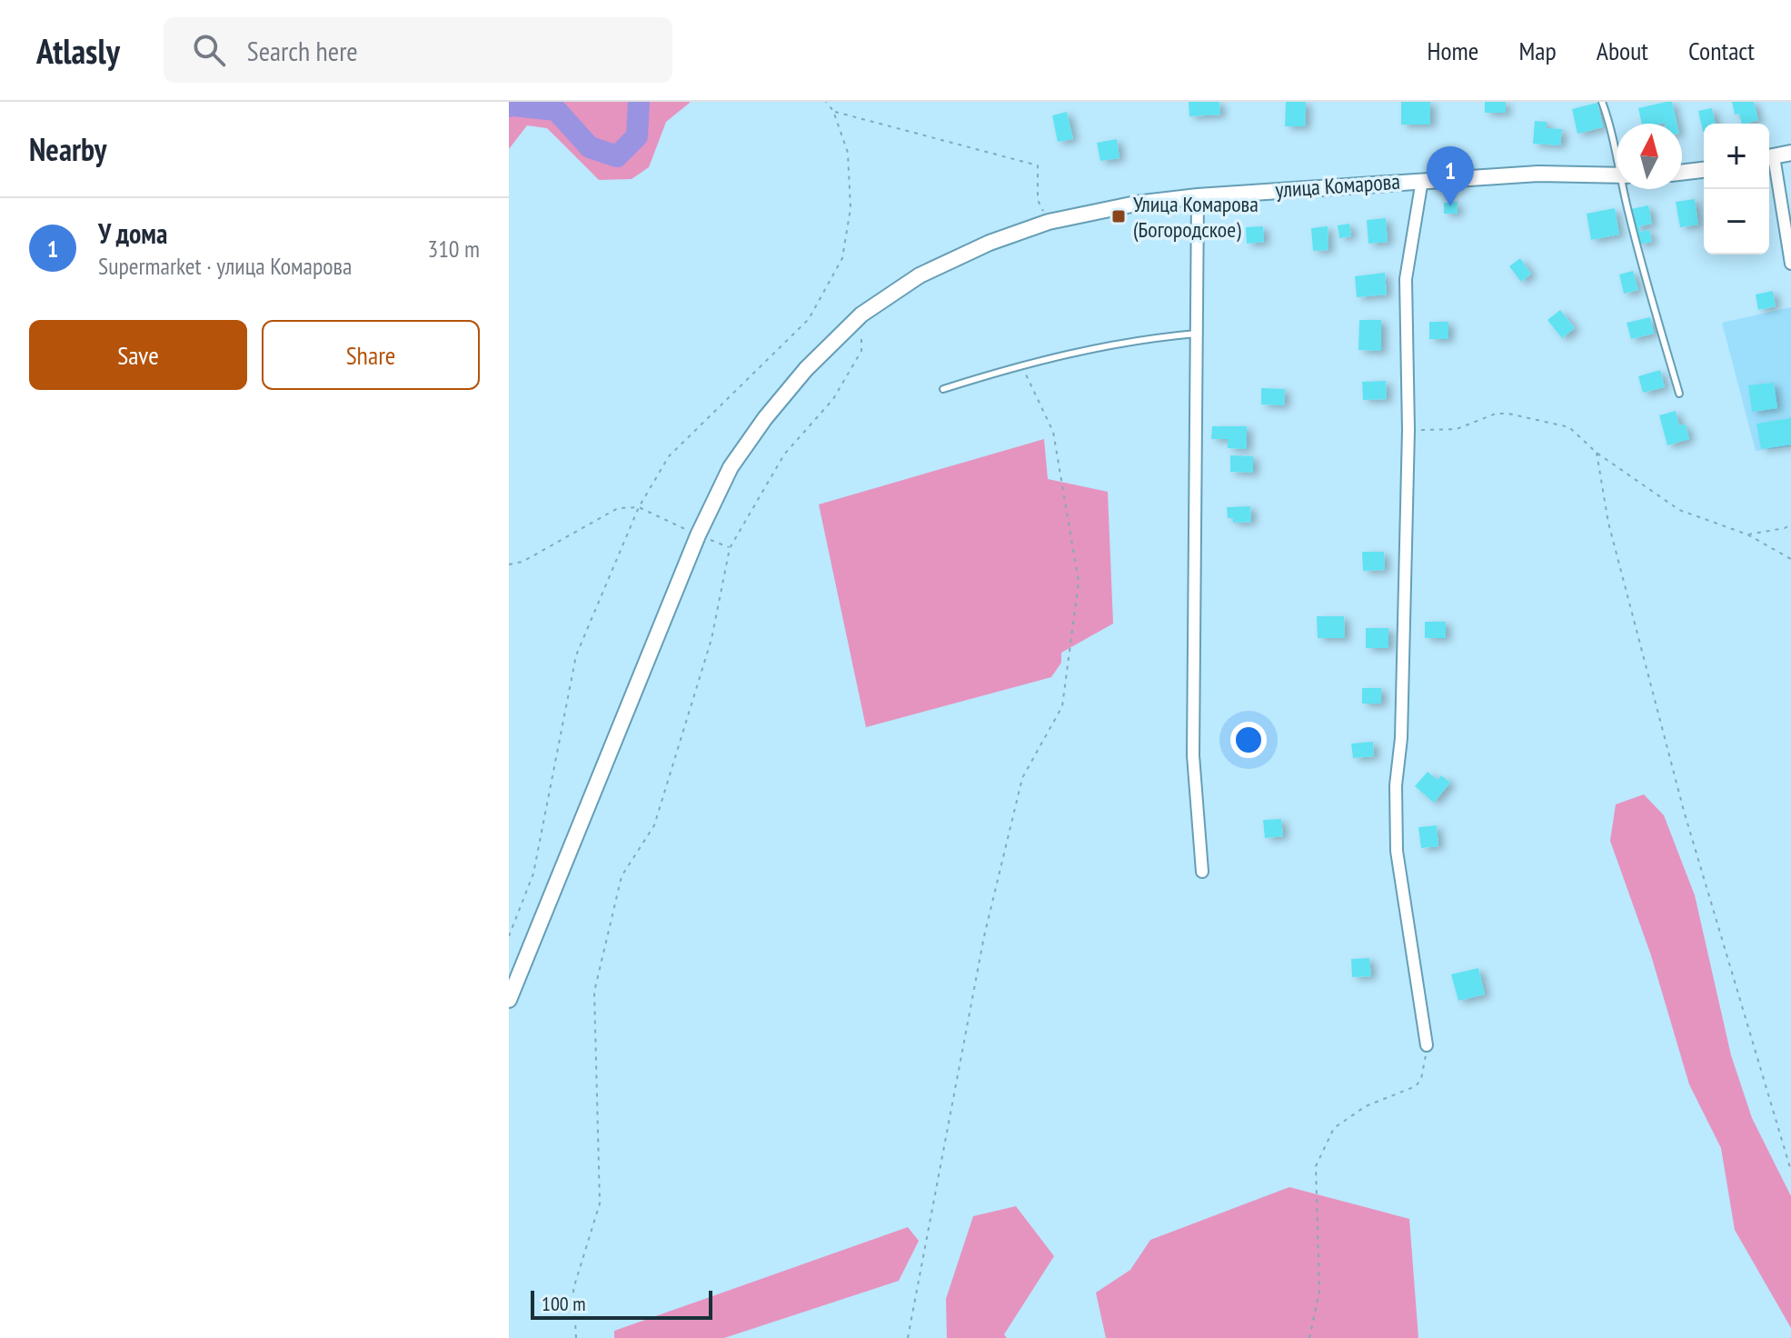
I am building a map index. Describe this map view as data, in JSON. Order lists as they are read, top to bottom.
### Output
{
  "streets": {
    "street": ["улица Комарова"]
  },
  "places": {
    "transit": ["Улица Комарова (Богородское)"]
  },
  "scale_bar": "100 m",
  "north": "top",
  "page": {
    "header": "Atlasly",
    "search": "Search here",
    "nav": [
      "Home",
      "Map",
      "About",
      "Contact"
    ],
    "heading": "Nearby",
    "map_buttons": ["+", "−"],
    "pins": "1",
    "list": [
      {
        "mark": "1",
        "name": "У дома",
        "note": "Supermarket · улица Комарова",
        "value": "310 m"
      }
    ],
    "buttons": ["Save", "Share"],
    "scale": "100 m"
  }
}
